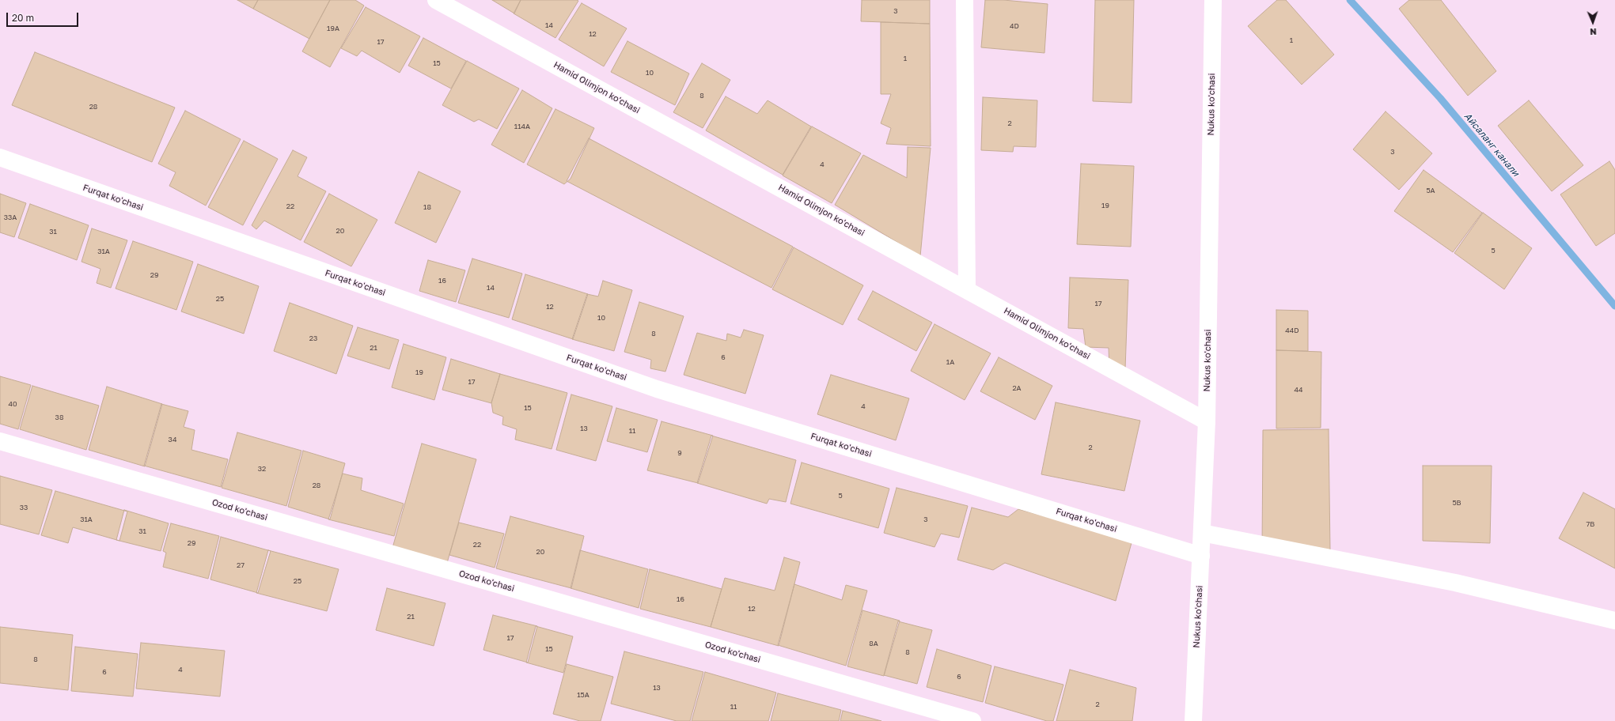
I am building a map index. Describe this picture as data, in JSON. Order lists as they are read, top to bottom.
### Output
{
  "streets": {
    "street": [
      "Hamid Olimjon ko'chasi",
      "Nukus ko'chasi",
      "Furqat ko'chasi",
      "Ozod ko'chasi"
    ]
  },
  "crossings": [
    ["Hamid Olimjon ko'chasi", "Nukus ko'chasi"],
    ["Nukus ko'chasi", "Furqat ko'chasi"]
  ],
  "water": ["Айсаланг канали"],
  "house_numbers": [
    "3",
    "14",
    "4D",
    "19A",
    "12",
    "1",
    "17",
    "1",
    "15",
    "10",
    "8",
    "28",
    "2",
    "114A",
    "3",
    "4",
    "5A",
    "19",
    "22",
    "18",
    "33A",
    "20",
    "31",
    "5",
    "31A",
    "29",
    "16",
    "14",
    "25",
    "17",
    "12",
    "10",
    "44D",
    "8",
    "23",
    "21",
    "6",
    "1A",
    "19",
    "17",
    "2A",
    "44",
    "40",
    "4",
    "15",
    "38",
    "13",
    "11",
    "34",
    "2",
    "9",
    "32",
    "28",
    "5",
    "5B",
    "33",
    "31A",
    "3",
    "7B",
    "31",
    "29",
    "22",
    "20",
    "27",
    "25",
    "16",
    "12",
    "21",
    "17",
    "8A",
    "15",
    "8",
    "8",
    "4",
    "6",
    "6",
    "13",
    "15A",
    "2",
    "11"
  ],
  "scale_bar": "20 m",
  "north": "bottom"
}
